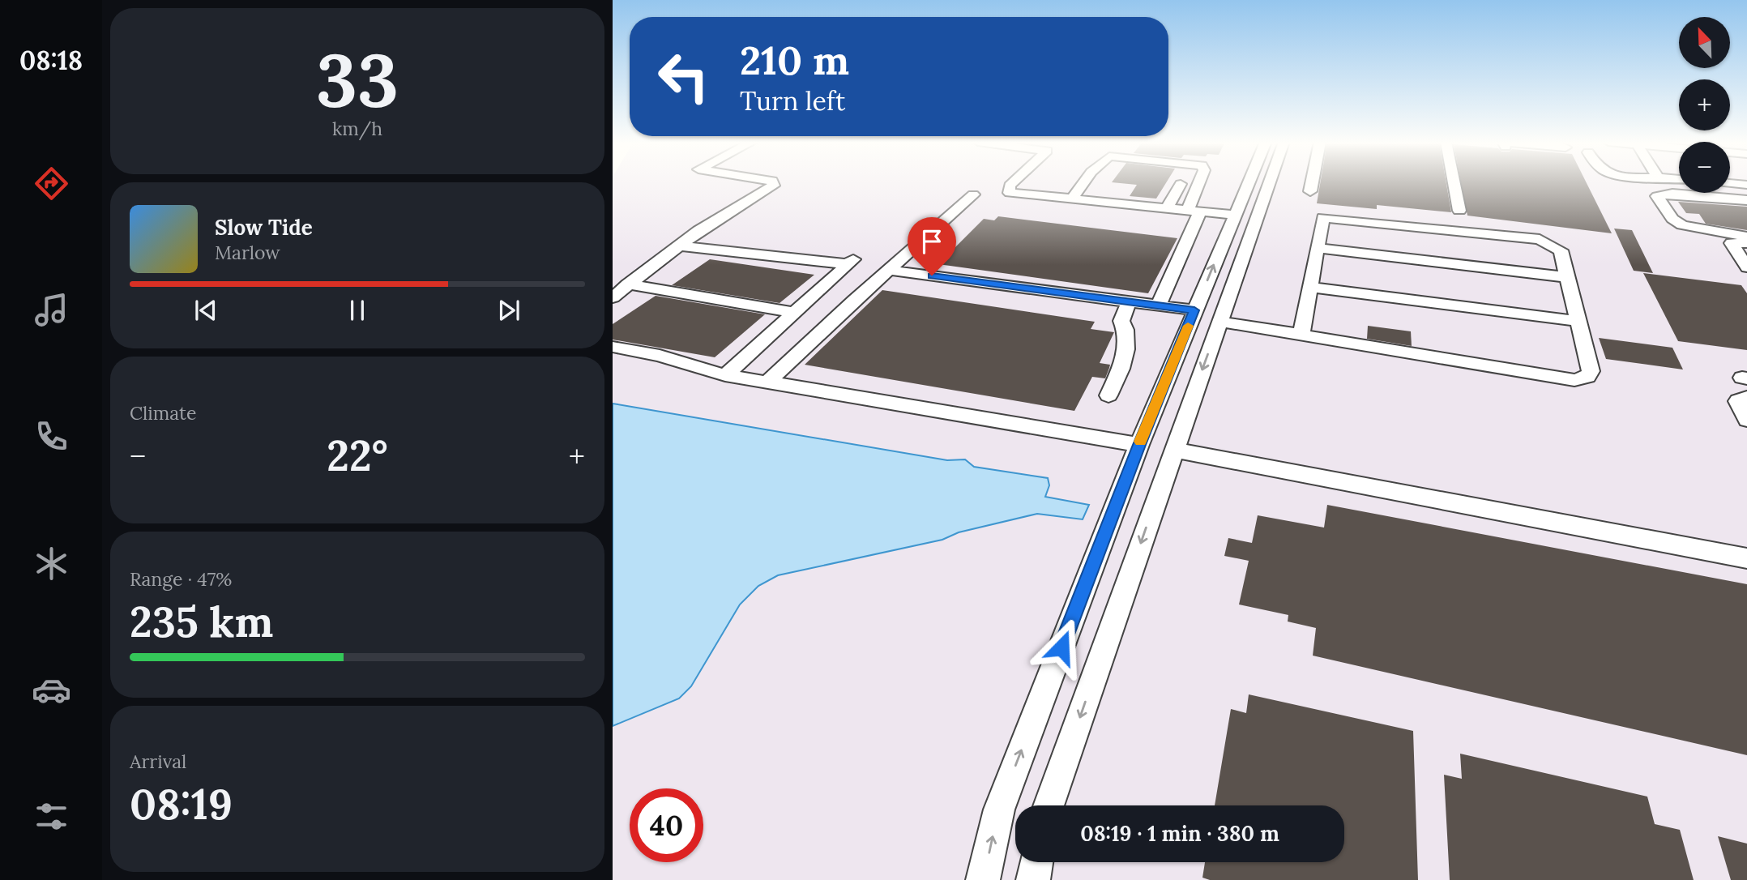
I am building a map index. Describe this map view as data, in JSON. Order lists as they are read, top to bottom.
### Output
{
  "north": "top left",
  "page": {
    "tabs": "08:18",
    "tile": [
      ["33", "km/h"],
      "Climate",
      ["Range · 47%", "235 km"],
      ["Arrival", "08:19"]
    ],
    "map_buttons": ["+", "−"],
    "turn": ["210 m", "Turn left"],
    "song": ["Slow Tide", "Marlow"],
    "heat": ["−", "22°", "+"],
    "limit": "40",
    "trip": "08:19 · 1 min · 380 m"
  }
}
